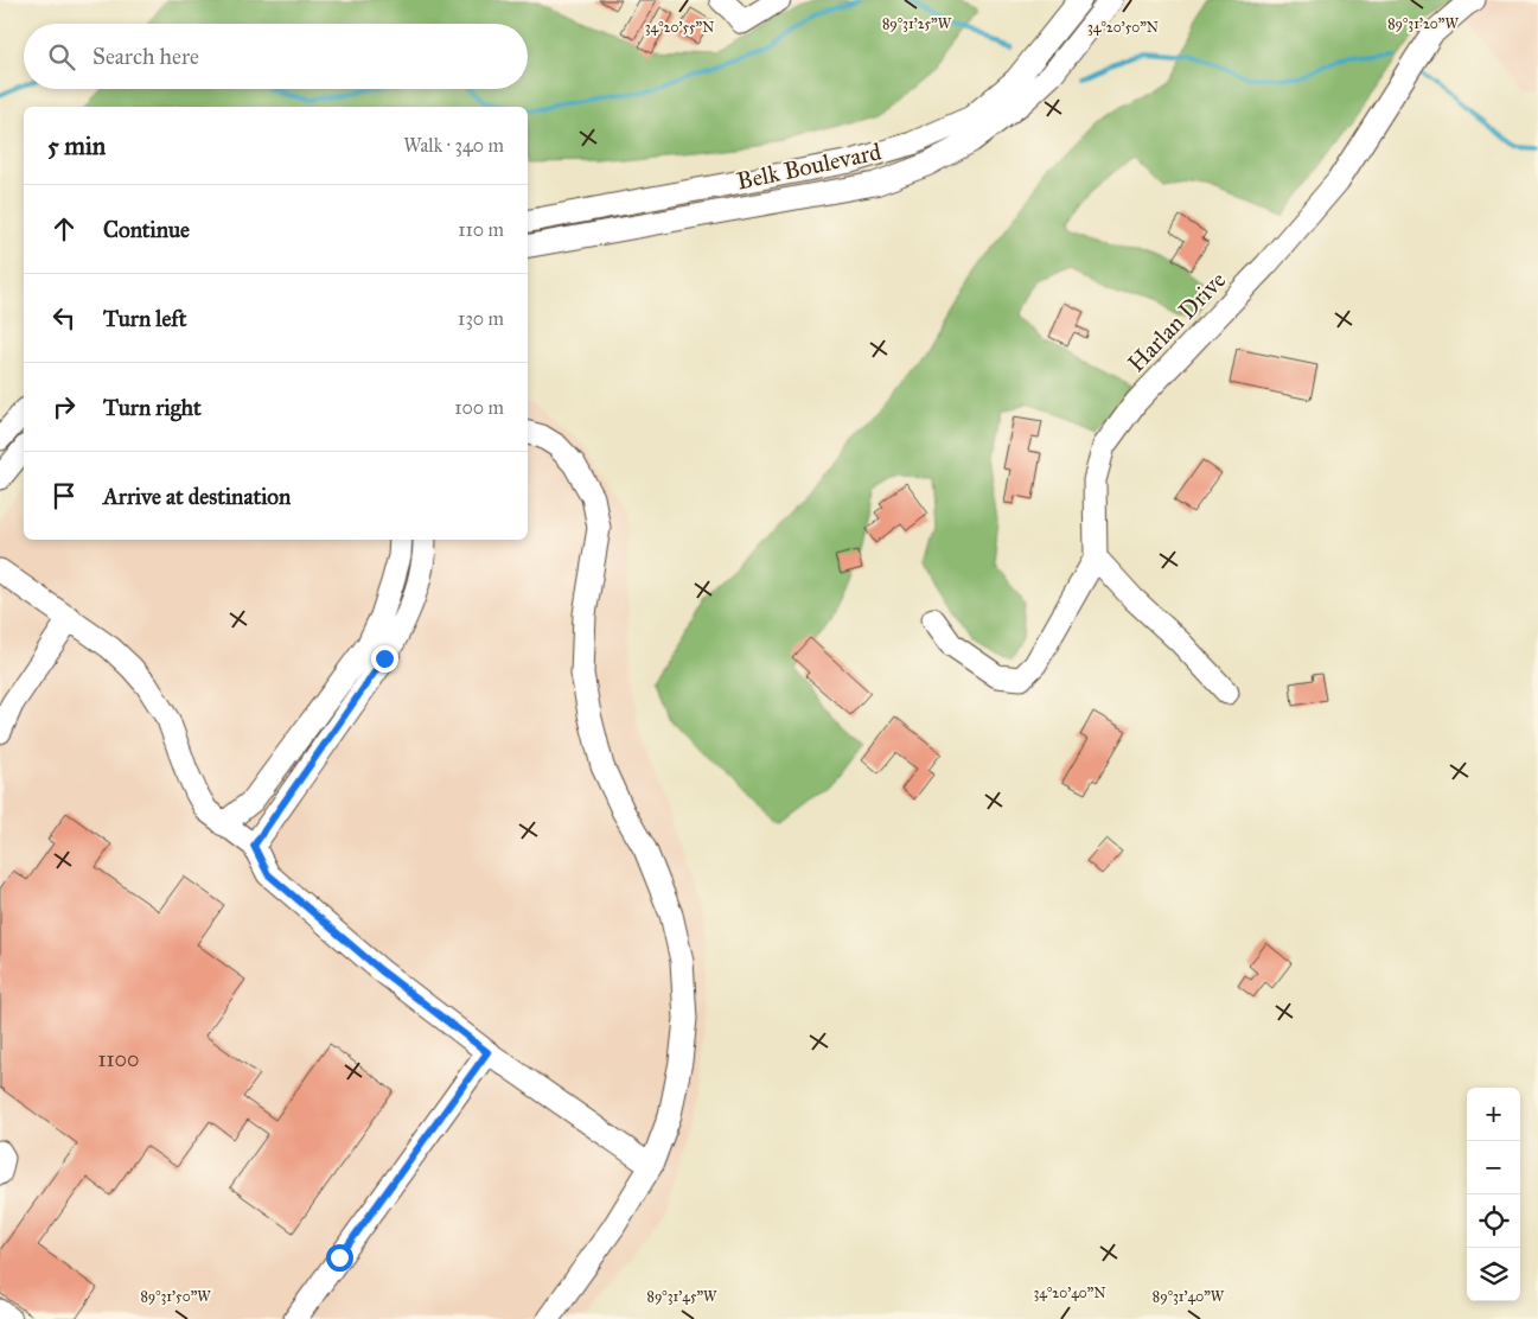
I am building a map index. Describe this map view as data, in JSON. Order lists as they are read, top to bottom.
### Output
{
  "streets": {
    "street": ["Belk Boulevard", "Harlan Drive"]
  },
  "house_numbers": ["1100"],
  "page": {
    "search": "Search here",
    "heading": ["5 min", "Walk · 340 m"],
    "list": [
      ["Continue", "110 m"],
      ["Turn left", "130 m"],
      ["Turn right", "100 m"],
      "Arrive at destination"
    ],
    "map_buttons": ["+", "−"]
  },
  "coordinates": [
    "89°31'20\"W",
    "89°31'25\"W",
    "34°20'55\"N",
    "34°20'50\"N",
    "34°20'40\"N",
    "89°31'50\"W",
    "89°31'45\"W",
    "89°31'40\"W"
  ]
}
